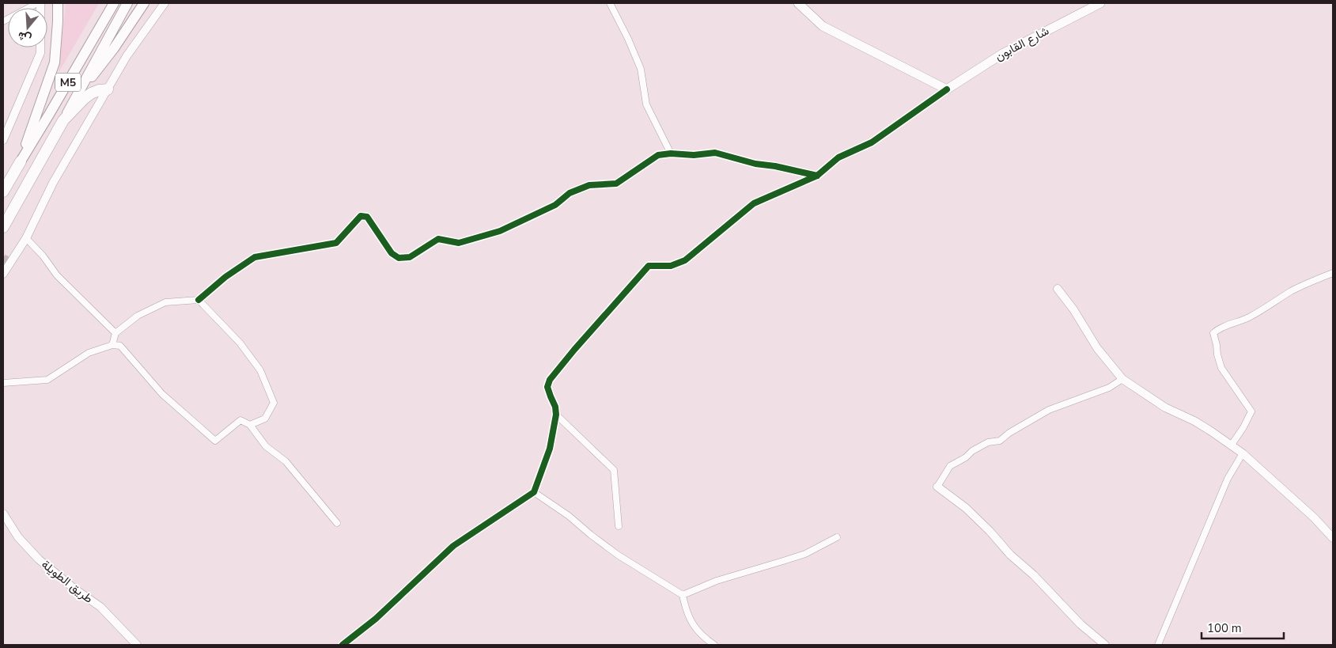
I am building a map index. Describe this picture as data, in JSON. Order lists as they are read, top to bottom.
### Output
{
  "streets": {
    "highway": ["M5"],
    "main road": ["شارع القابون"],
    "street": ["طريق الطويلة"]
  },
  "scale_bar": "100 m",
  "north": "bottom"
}
